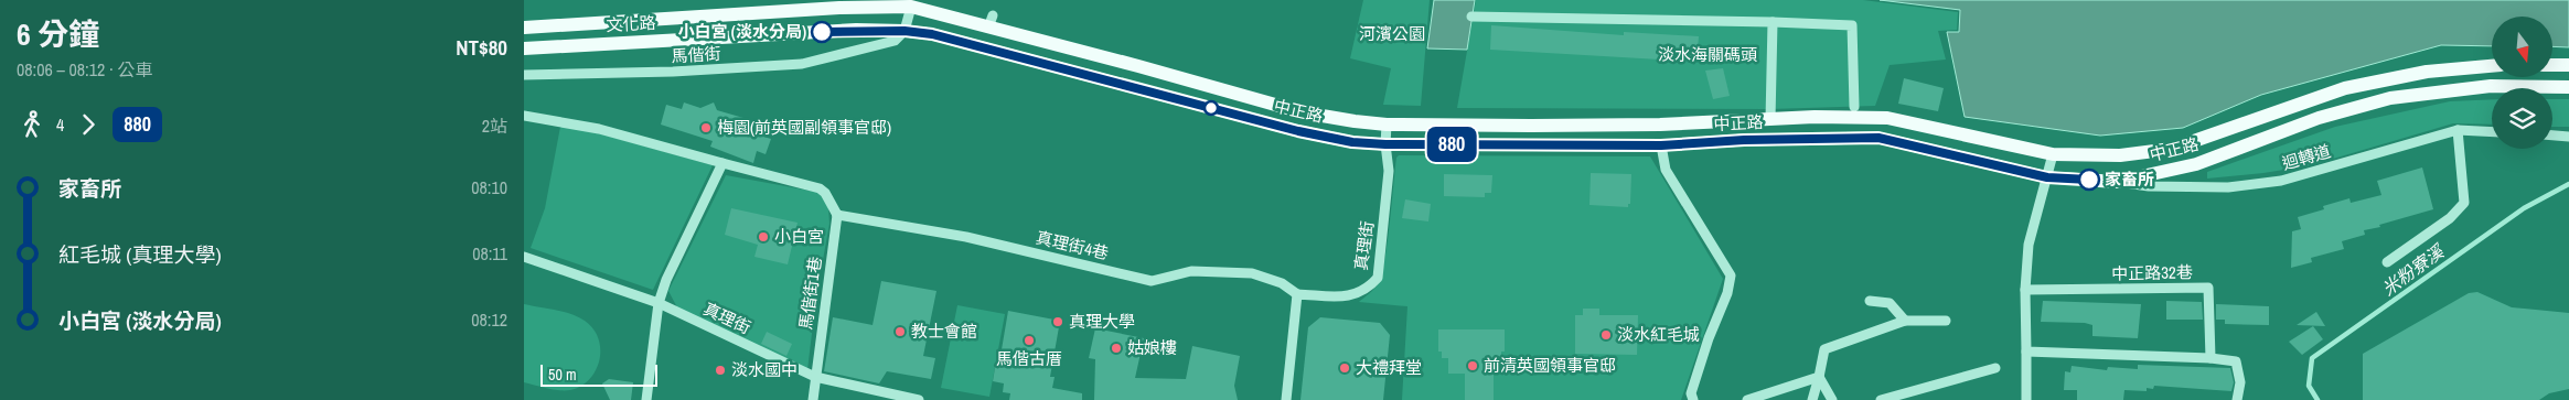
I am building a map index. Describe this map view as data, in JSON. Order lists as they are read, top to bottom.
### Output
{
  "streets": {
    "main road": ["文化路", "中正路"],
    "street": [
      "馬偕街",
      "迴轉道",
      "真理街4巷",
      "真理街",
      "中正路32巷",
      "馬偕街1巷"
    ]
  },
  "crossings": [
    ["文化路", "馬偕街"],
    ["文化路", "中正路"],
    ["馬偕街", "中正路"],
    ["中正路", "迴轉道"],
    ["中正路", "真理街"],
    ["真理街4巷", "真理街"],
    ["真理街4巷", "馬偕街1巷"],
    ["真理街", "馬偕街1巷"]
  ],
  "water": ["米粉寮溪"],
  "parks": ["河濱公園", "淡水海關碼頭"],
  "places": [
    "小白宮 (淡水分局)",
    "梅園(前英國副領事官邸)",
    "家畜所",
    "小白宮",
    "真理大學",
    "教士會館",
    "淡水紅毛城",
    "馬偕古厝",
    "姑娘樓",
    "前清英國領事官邸",
    "大禮拜堂",
    "淡水國中"
  ],
  "lines": ["bus line 880"],
  "scale_bar": "50 m",
  "north": "bottom",
  "page": {
    "heading": ["6 分鐘", "08:06 – 08:12 · 公車", "NT$80"],
    "on_map": "880",
    "legs": ["4", "880", "2站"],
    "list": [
      {
        "name": "家畜所",
        "value": "08:10"
      },
      {
        "name": "紅毛城 (真理大學)",
        "value": "08:11"
      },
      {
        "name": "小白宮 (淡水分局)",
        "value": "08:12"
      }
    ],
    "scale": "50 m"
  }
}
